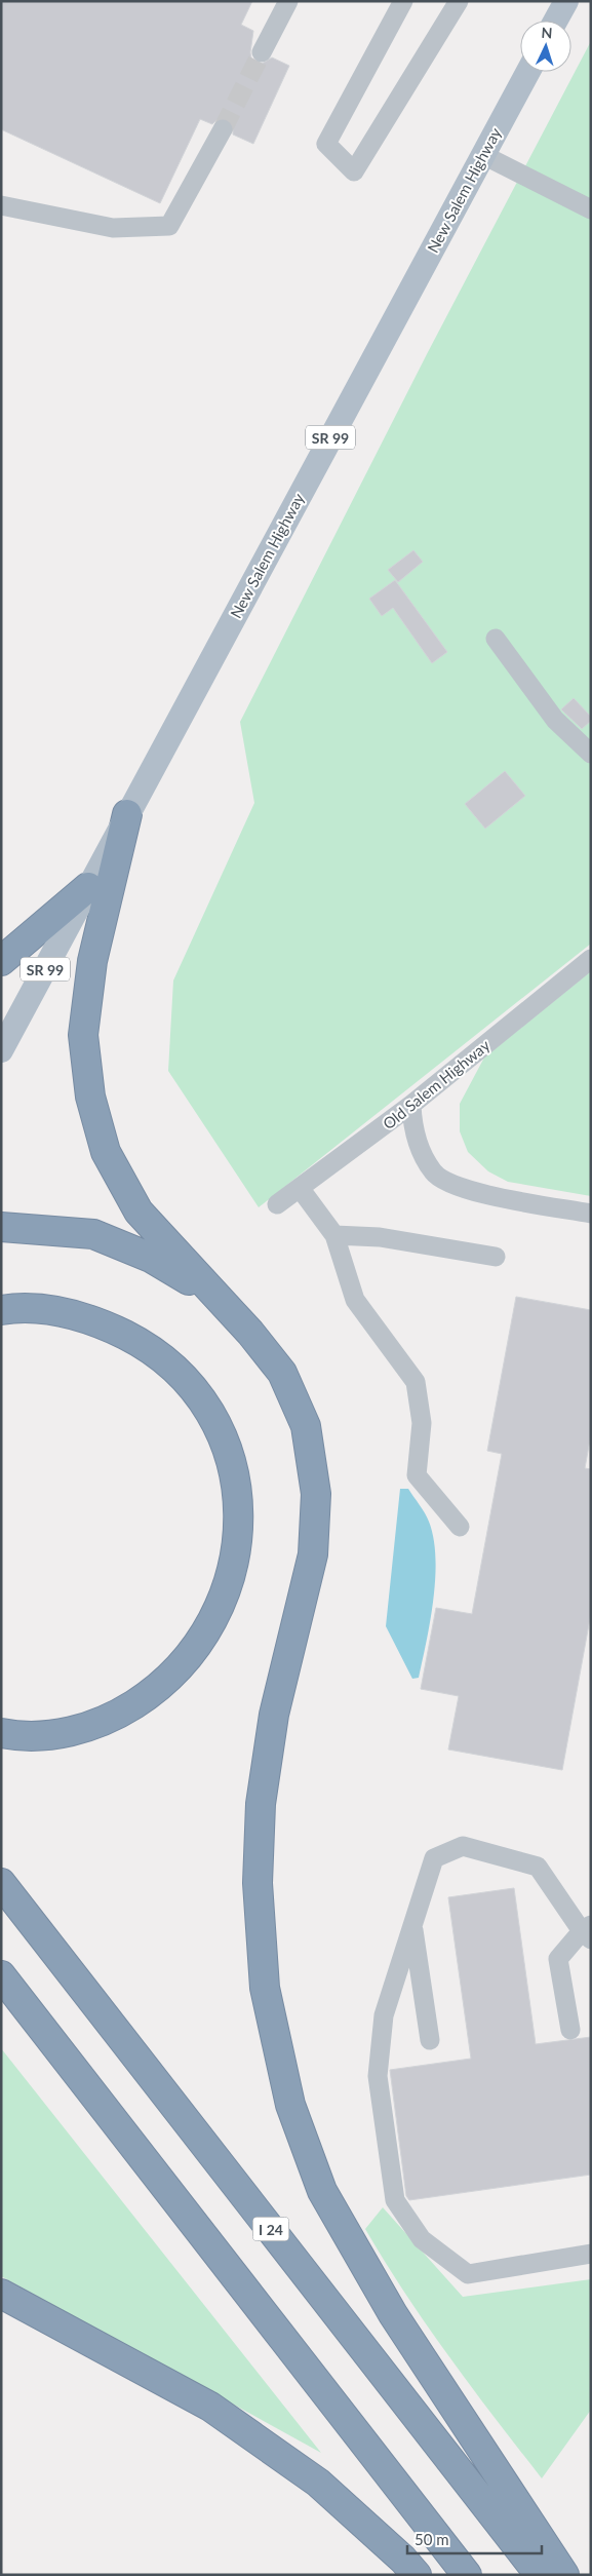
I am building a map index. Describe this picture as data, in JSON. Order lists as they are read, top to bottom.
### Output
{
  "streets": {
    "highway": ["I 24"],
    "main road": ["New Salem Highway", "SR 99"],
    "street": ["Old Salem Highway"]
  },
  "scale_bar": "50 m",
  "north": "top"
}
